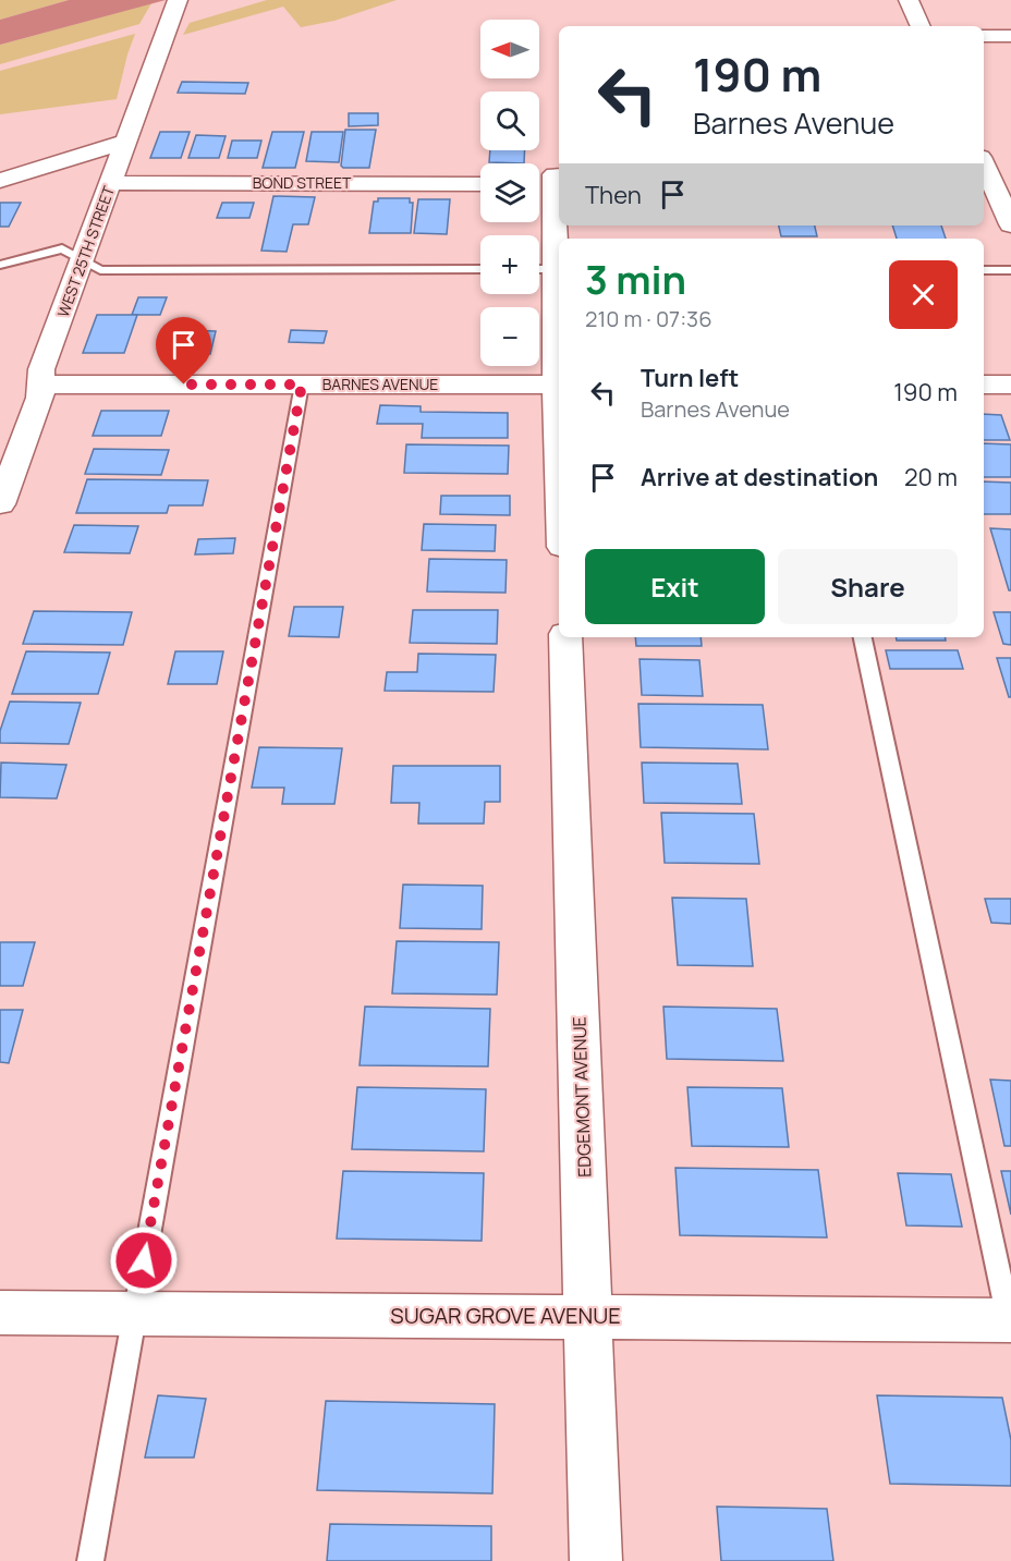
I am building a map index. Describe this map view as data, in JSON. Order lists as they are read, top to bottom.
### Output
{
  "streets": {
    "street": [
      "BOND STREET",
      "WEST 25TH STREET",
      "BARNES AVENUE",
      "EDGEMONT AVENUE",
      "SUGAR GROVE AVENUE"
    ]
  },
  "crossings": [
    ["BOND STREET", "WEST 25TH STREET"],
    ["WEST 25TH STREET", "BARNES AVENUE"],
    ["EDGEMONT AVENUE", "SUGAR GROVE AVENUE"]
  ],
  "north": "left",
  "page": {
    "map_buttons": ["+", "−"],
    "turn": ["190 m", "Barnes Avenue"],
    "then": "Then",
    "heading": ["3 min", "210 m · 07:36"],
    "list": [
      {
        "name": "Turn left",
        "note": "Barnes Avenue",
        "value": "190 m"
      },
      {
        "name": "Arrive at destination",
        "value": "20 m"
      }
    ],
    "buttons": ["Exit", "Share"]
  }
}
